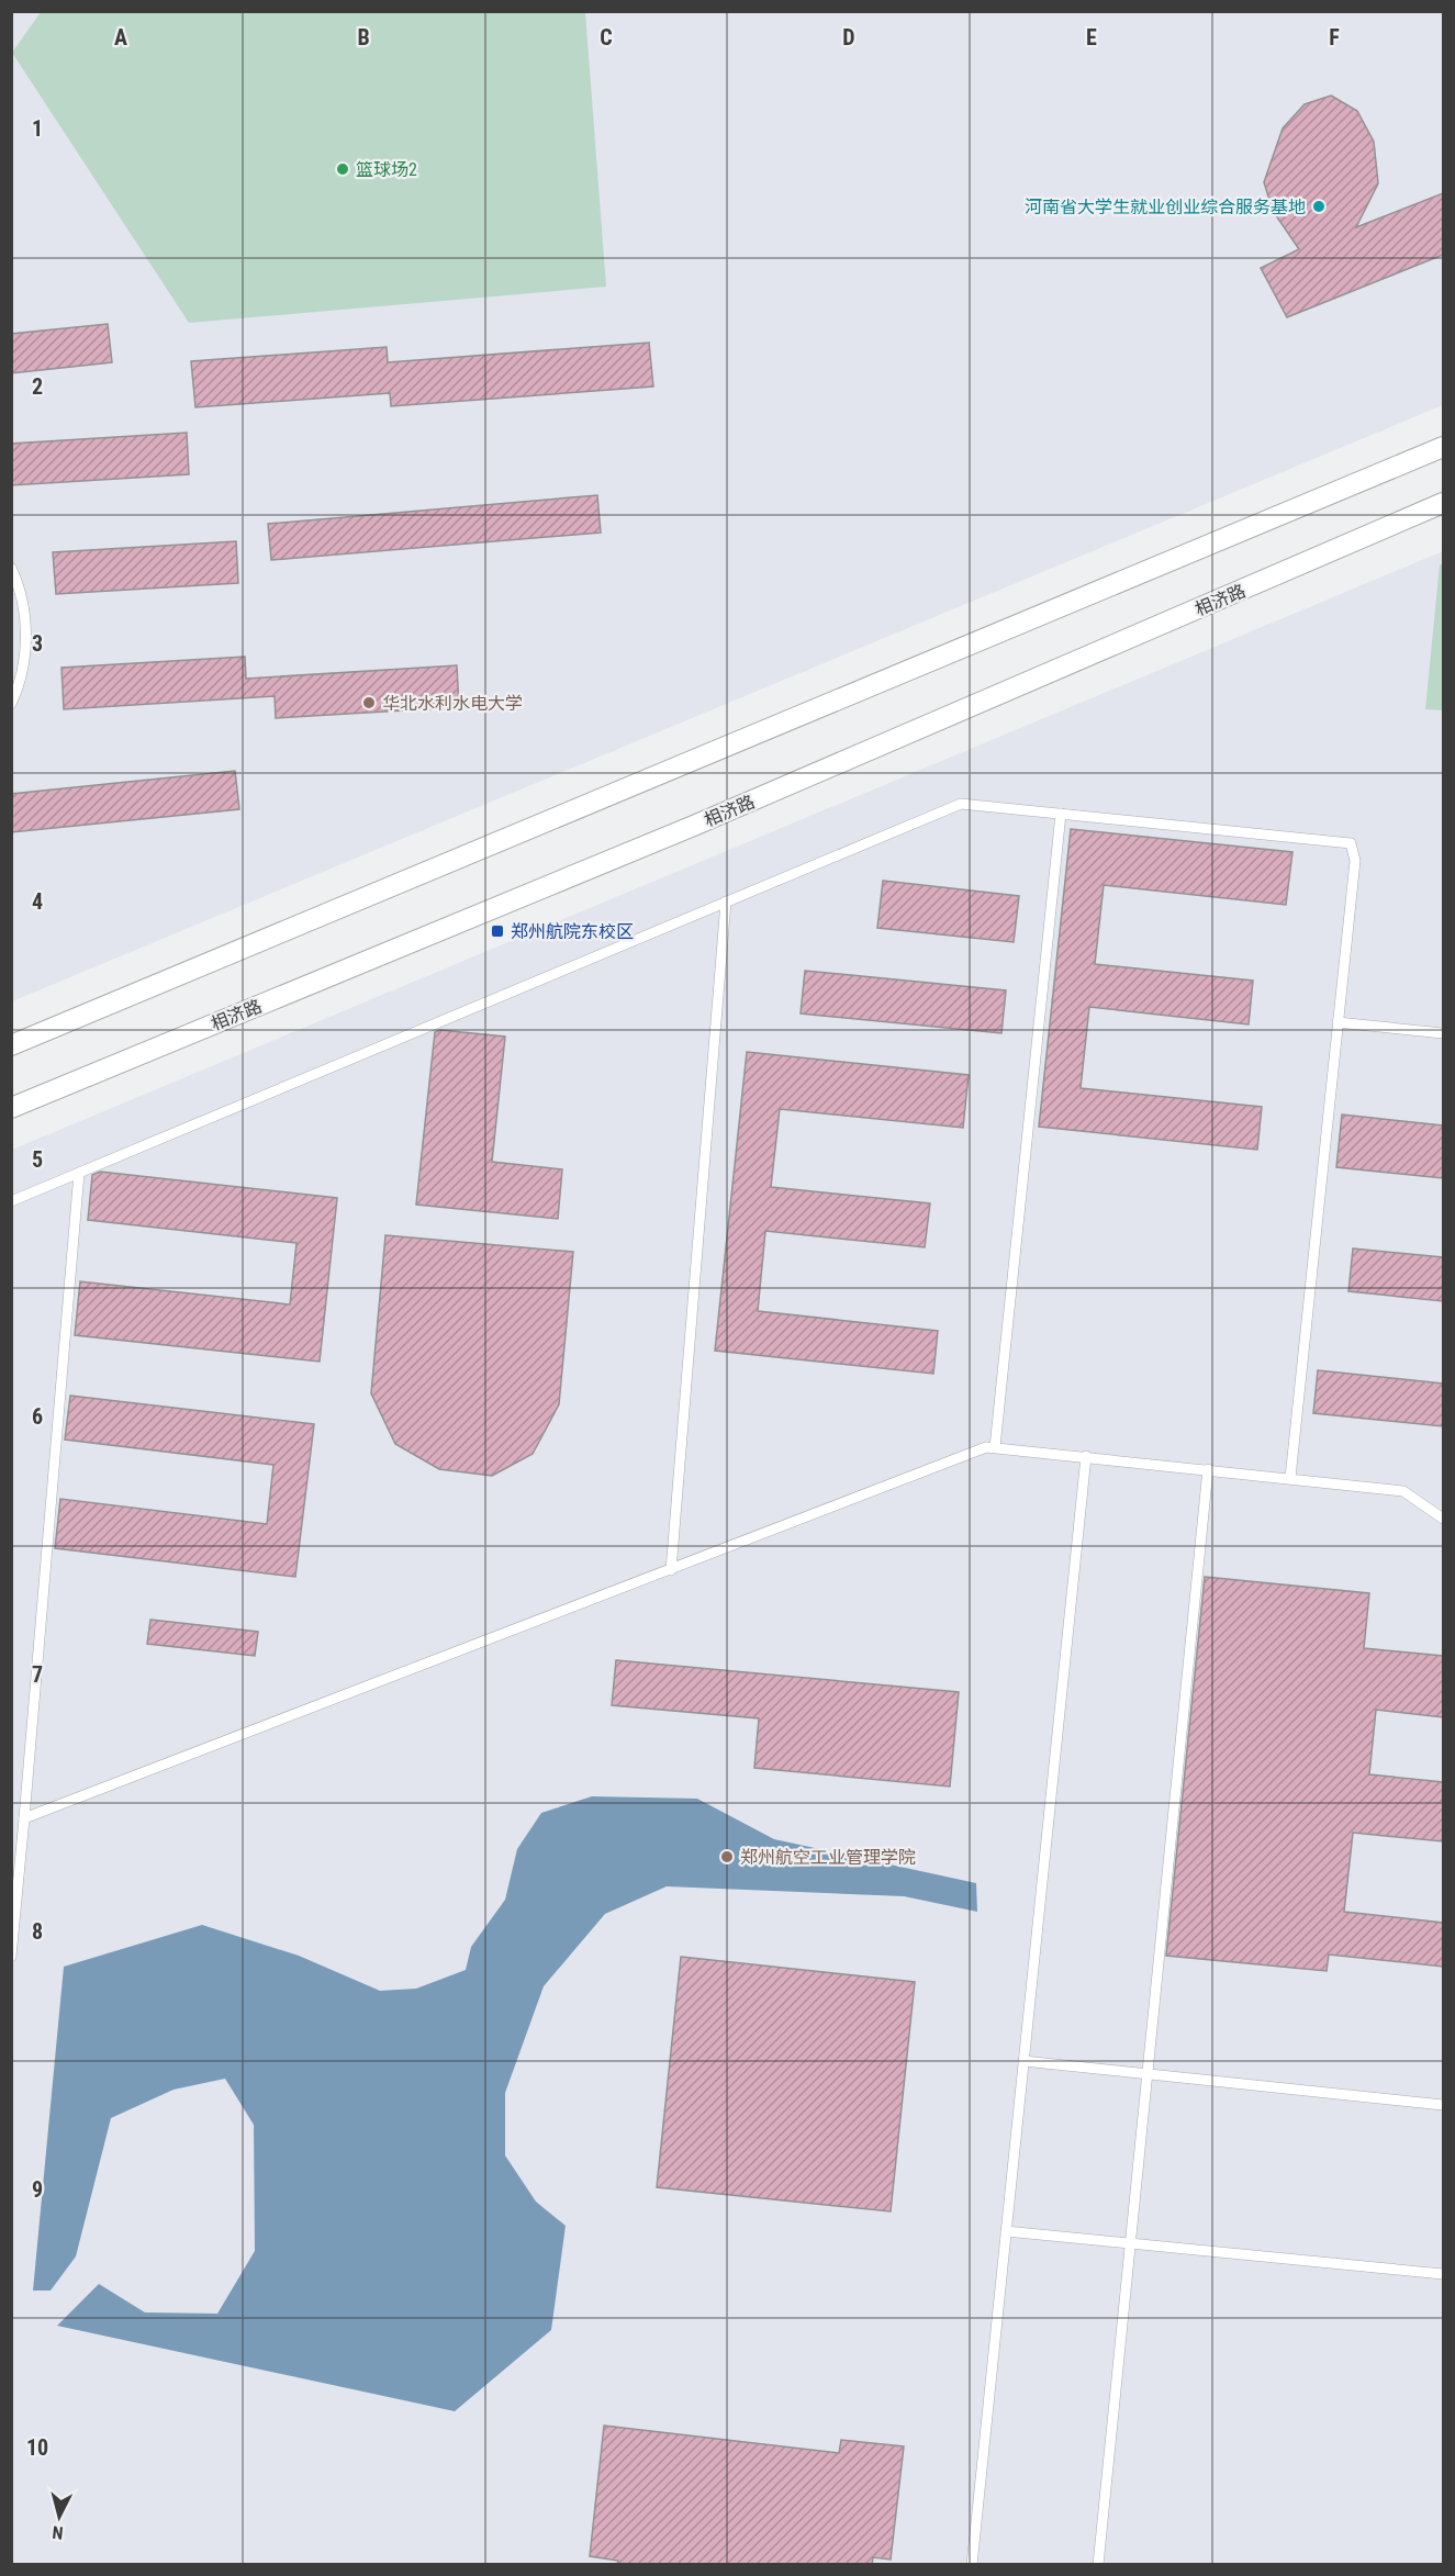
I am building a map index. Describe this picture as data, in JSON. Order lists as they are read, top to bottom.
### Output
{
  "streets": {
    "street": ["相济路"]
  },
  "places": {
    "other": [
      "篮球场2",
      "河南省大学生就业创业综合服务基地",
      "华北水利水电大学",
      "郑州航空工业管理学院"
    ],
    "transit": ["郑州航院东校区"]
  },
  "north": "bottom",
  "grid": {
    "columns": [
      "A",
      "B",
      "C",
      "D",
      "E",
      "F"
    ],
    "rows": [
      "1",
      "2",
      "3",
      "4",
      "5",
      "6",
      "7",
      "8",
      "9",
      "10"
    ]
  }
}
